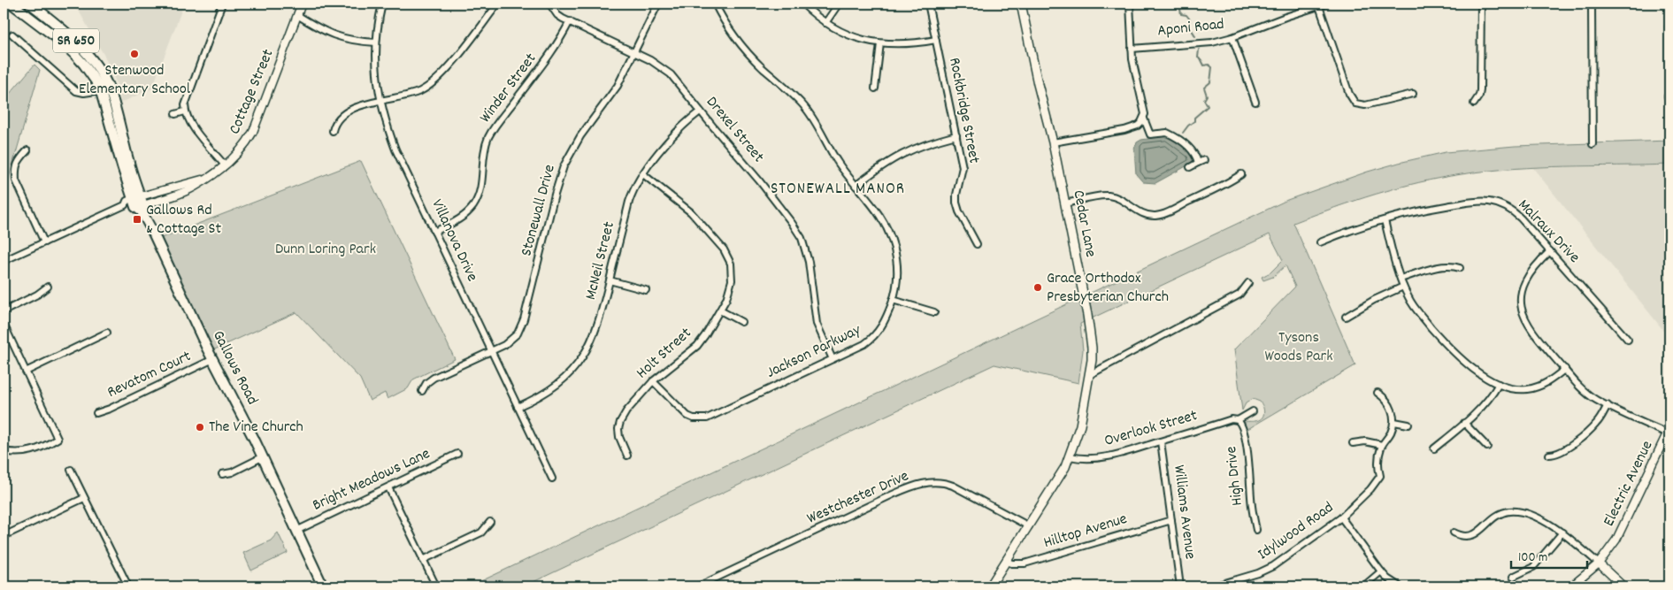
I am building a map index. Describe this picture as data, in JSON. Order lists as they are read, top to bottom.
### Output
{
  "streets": {
    "main road": ["SR 650", "Cedar Lane", "Gallows Road"],
    "street": [
      "Aponi Road",
      "Winder Street",
      "Cottage Street",
      "Rockbridge Street",
      "Drexel Street",
      "Stonewall Drive",
      "Malraux Drive",
      "Villanova Drive",
      "McNeil Street",
      "Jackson Parkway",
      "Holt Street",
      "Revatom Court",
      "Overlook Street",
      "High Drive",
      "Bright Meadows Lane",
      "Electric Avenue",
      "Westchester Drive",
      "Williams Avenue",
      "Hilltop Avenue",
      "Idylwood Road"
    ]
  },
  "crossings": [
    ["Winder Street", "Drexel Street"],
    ["Winder Street", "Villanova Drive"],
    ["Cottage Street", "Gallows Road"],
    ["Drexel Street", "Stonewall Drive"],
    ["Drexel Street", "McNeil Street"],
    ["Drexel Street", "Jackson Parkway"],
    ["Stonewall Drive", "Villanova Drive"],
    ["Cedar Lane", "Overlook Street"],
    ["Cedar Lane", "Westchester Drive"],
    ["Cedar Lane", "Hilltop Avenue"],
    ["Villanova Drive", "McNeil Street"],
    ["McNeil Street", "Holt Street"],
    ["Jackson Parkway", "Holt Street"],
    ["Gallows Road", "Revatom Court"],
    ["Gallows Road", "Bright Meadows Lane"],
    ["Overlook Street", "High Drive"],
    ["Overlook Street", "Williams Avenue"],
    ["Williams Avenue", "Hilltop Avenue"]
  ],
  "districts": ["STONEWALL MANOR"],
  "parks": ["Dunn Loring Park", "Tysons Woods Park"],
  "places": {
    "other": ["Stenwood Elementary School", "Grace Orthodox Presbyterian Church", "The Vine Church"],
    "transit": ["Gallows Rd & Cottage St"]
  },
  "scale_bar": "100 m"
}
